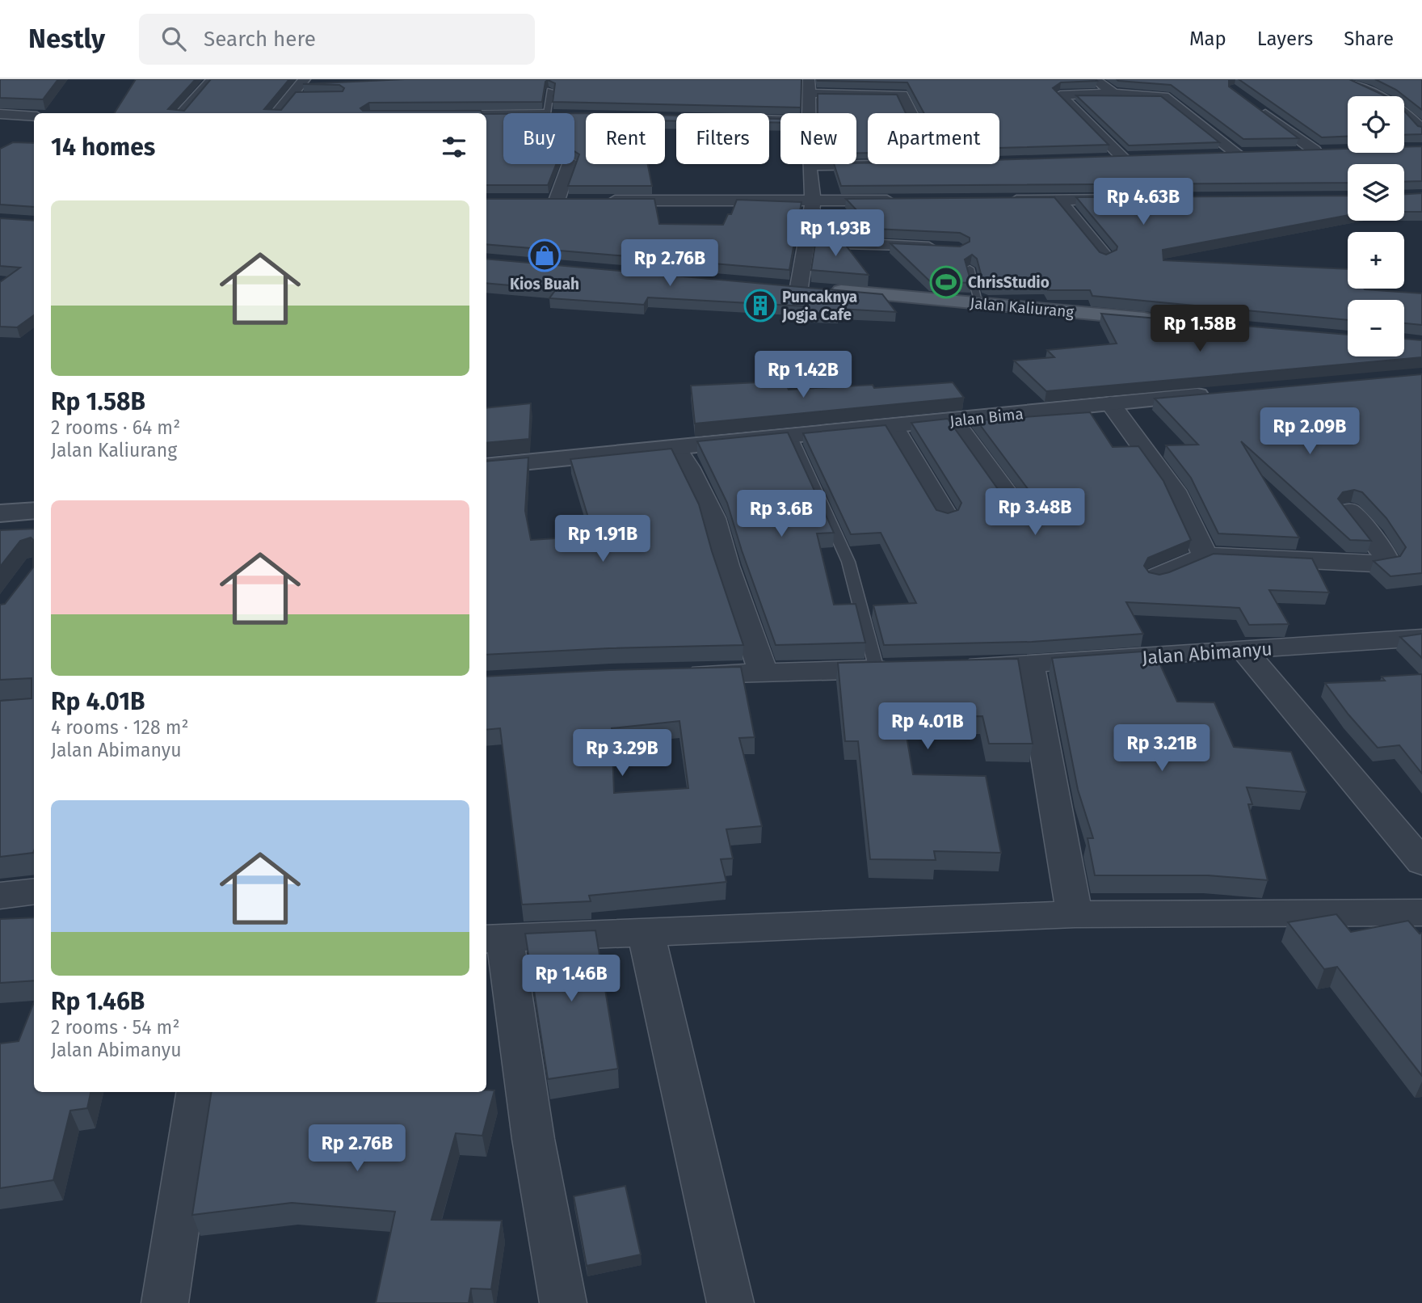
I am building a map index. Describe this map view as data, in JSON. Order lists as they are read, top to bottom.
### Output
{
  "streets": {
    "main road": ["Jalan Kaliurang"],
    "street": ["Jalan Bima", "Jalan Abimanyu"]
  },
  "places": {
    "shop": ["Kios Buah"],
    "sports": ["ChrisStudio"],
    "building": ["Puncaknya Jogja Cafe"]
  },
  "page": {
    "header": "Nestly",
    "search": "Search here",
    "nav": ["Map", "Layers", "Share"],
    "map_buttons": ["+", "−"],
    "chip": [
      "Buy",
      "Rent",
      "Filters",
      "New",
      "Apartment"
    ],
    "heading": "14 homes",
    "price": [
      "Rp 4.63B",
      "Rp 1.93B",
      "Rp 2.76B",
      "Rp 1.58B",
      "Rp 1.42B",
      "Rp 2.09B",
      "Rp 3.48B",
      "Rp 3.6B",
      "Rp 1.91B",
      "Rp 4.01B",
      "Rp 3.21B",
      "Rp 3.29B",
      "Rp 1.46B",
      "Rp 2.76B"
    ],
    "list": [
      {
        "name": "Rp 1.58B",
        "note": "2 rooms · 64 m² · Jalan Kaliurang"
      },
      {
        "name": "Rp 4.01B",
        "note": "4 rooms · 128 m² · Jalan Abimanyu"
      },
      {
        "name": "Rp 1.46B",
        "note": "2 rooms · 54 m² · Jalan Abimanyu"
      }
    ]
  }
}
